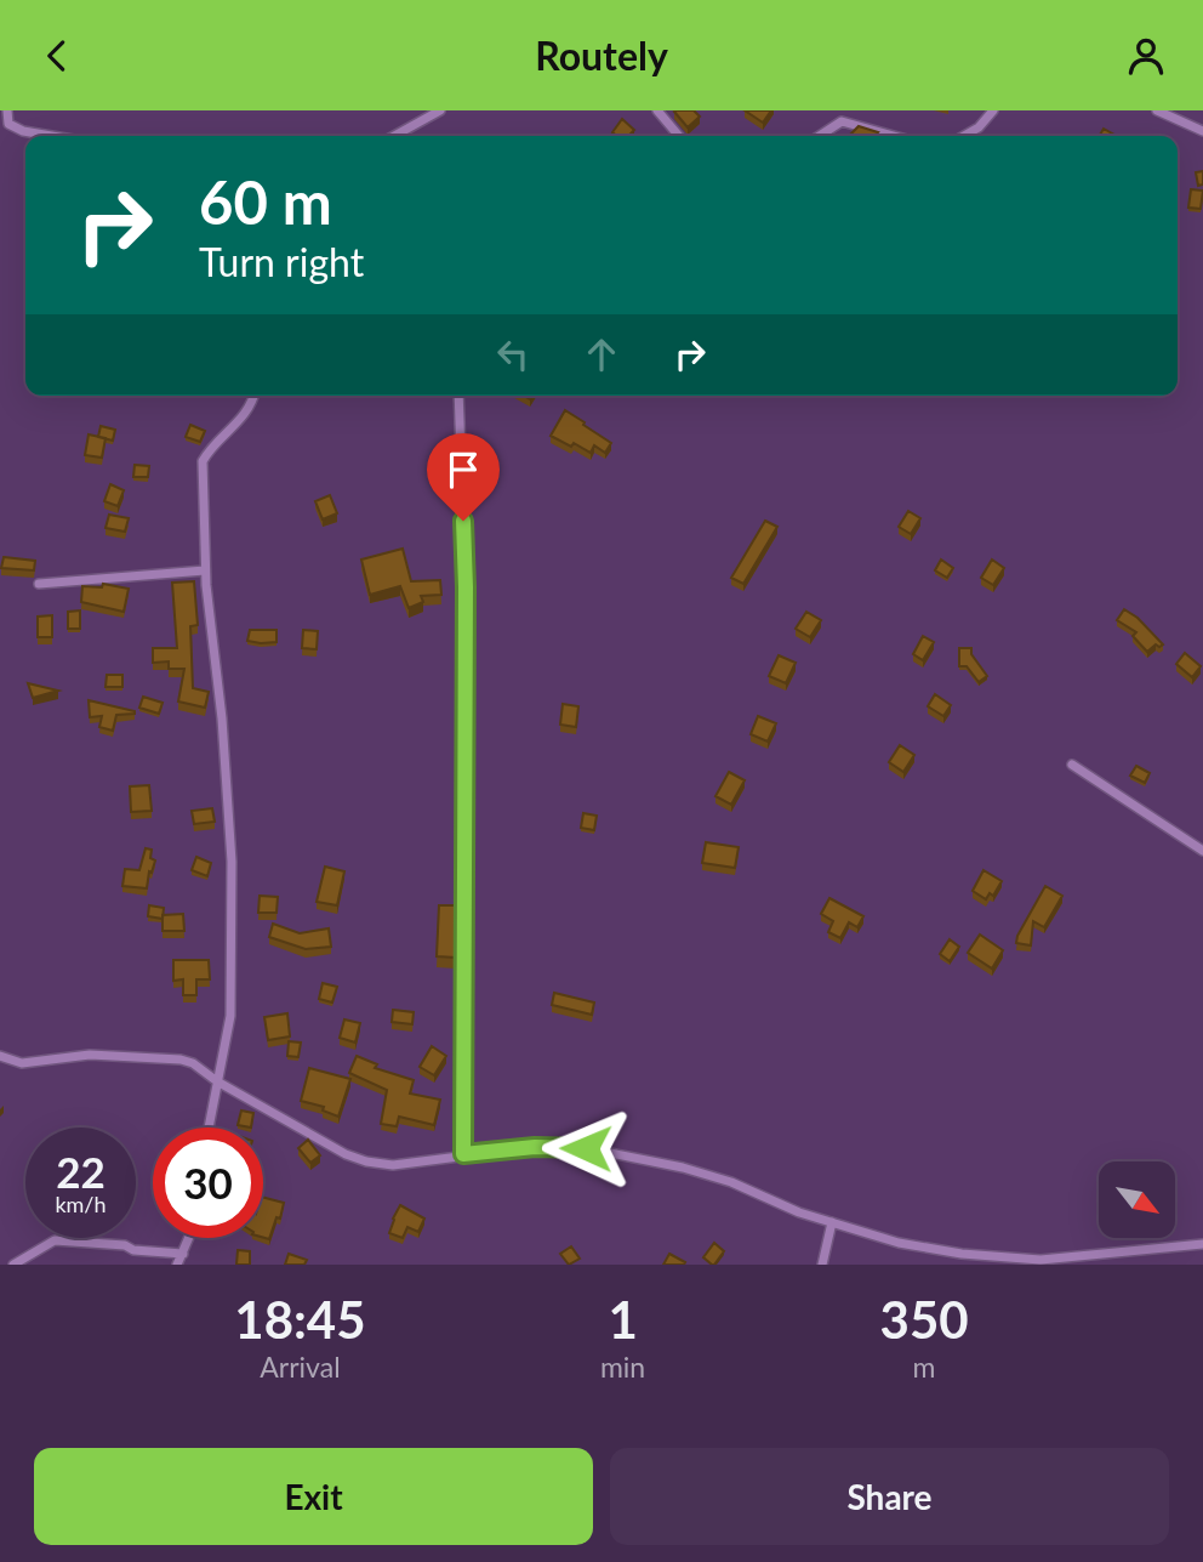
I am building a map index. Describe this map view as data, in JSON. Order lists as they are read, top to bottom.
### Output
{
  "north": "bottom right",
  "page": {
    "header": "Routely",
    "turn": ["60 m", "Turn right"],
    "speed": "22 km/h",
    "limit": "30",
    "eta": [
      "18:45",
      "Arrival",
      "1",
      "min",
      "350",
      "m"
    ],
    "buttons": ["Exit", "Share"]
  }
}
